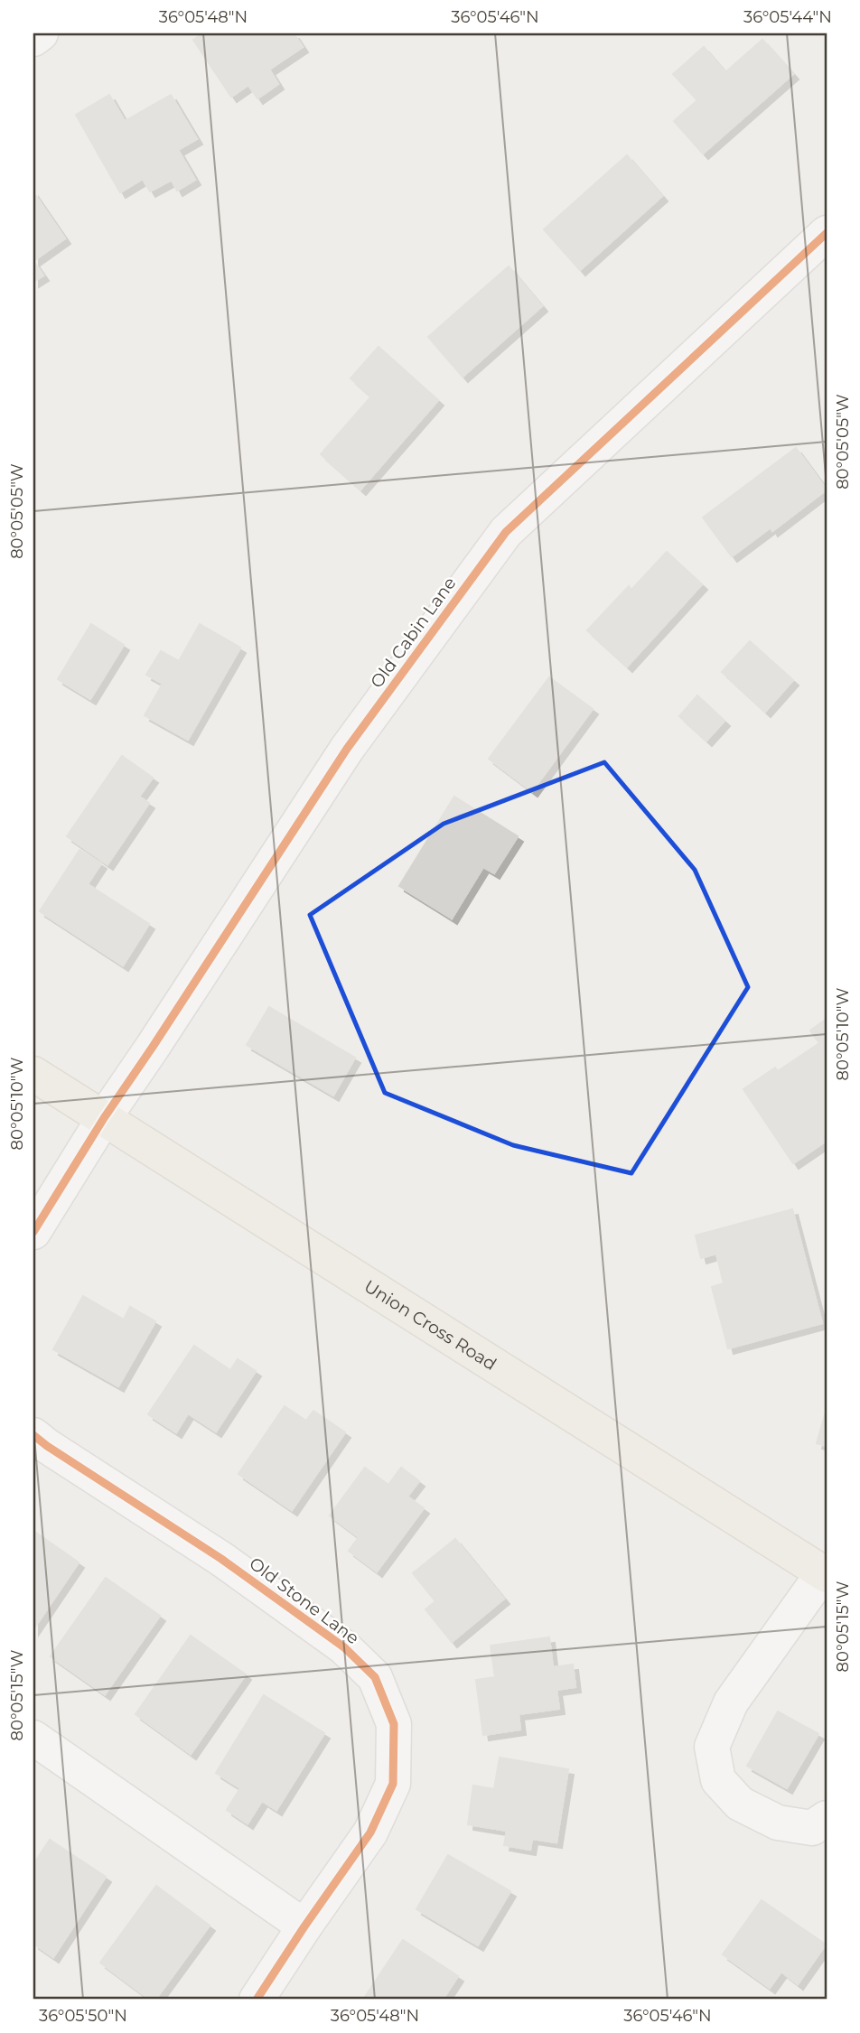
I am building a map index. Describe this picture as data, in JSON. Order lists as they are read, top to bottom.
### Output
{
  "streets": {
    "main road": ["Union Cross Road"],
    "street": ["Old Cabin Lane", "Old Stone Lane"]
  },
  "crossings": [
    ["Old Cabin Lane", "Union Cross Road"]
  ],
  "coordinates": [
    "36°05'48\"N",
    "36°05'46\"N",
    "36°05'44\"N",
    "80°05'05\"W",
    "80°05'10\"W",
    "80°05'15\"W",
    "36°05'50\"N"
  ]
}
